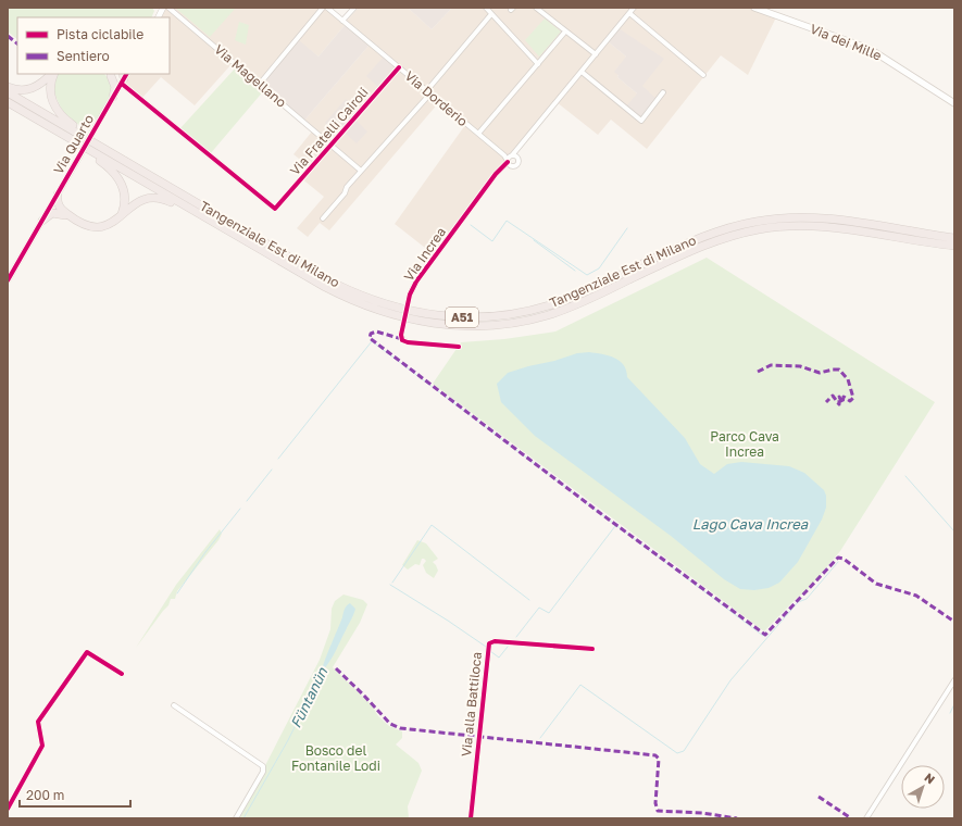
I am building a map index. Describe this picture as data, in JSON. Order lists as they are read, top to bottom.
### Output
{
  "streets": {
    "highway": ["Tangenziale Est di Milano", "A51"],
    "main road": ["Via dei Mille"],
    "street": [
      "Via Magellano",
      "Via Dorderio",
      "Via Fratelli Cairoli",
      "Via Quarto",
      "Via Increa",
      "Via alla Battiloca"
    ]
  },
  "crossings": [
    ["Via Magellano", "Via Fratelli Cairoli"],
    ["Via Dorderio", "Via Fratelli Cairoli"],
    ["Via Dorderio", "Via Increa"],
    ["Via Fratelli Cairoli", "Via Quarto"]
  ],
  "water": ["Lago Cava Increa", "Füntanün"],
  "parks": ["Parco Cava Increa", "Bosco del Fontanile Lodi"],
  "legend": ["Pista ciclabile", "Sentiero"],
  "scale_bar": "200 m",
  "north": "top right"
}
